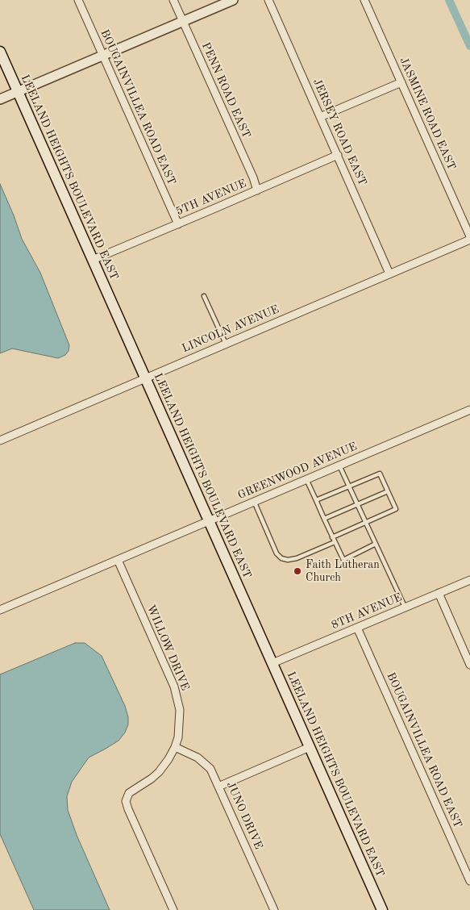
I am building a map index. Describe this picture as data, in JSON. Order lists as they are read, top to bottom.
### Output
{
  "streets": {
    "main road": ["LEELAND HEIGHTS BOULEVARD EAST"],
    "street": [
      "PENN ROAD EAST",
      "BOUGAINVILLEA ROAD EAST",
      "JASMINE ROAD EAST",
      "JERSEY ROAD EAST",
      "5TH AVENUE",
      "LINCOLN AVENUE",
      "GREENWOOD AVENUE",
      "8TH AVENUE",
      "WILLOW DRIVE",
      "JUNO DRIVE"
    ]
  },
  "crossings": [
    ["PENN ROAD EAST", "5TH AVENUE"],
    ["BOUGAINVILLEA ROAD EAST", "5TH AVENUE"],
    ["BOUGAINVILLEA ROAD EAST", "8TH AVENUE"],
    ["JERSEY ROAD EAST", "5TH AVENUE"],
    ["JERSEY ROAD EAST", "LINCOLN AVENUE"],
    ["LEELAND HEIGHTS BOULEVARD EAST", "5TH AVENUE"],
    ["LEELAND HEIGHTS BOULEVARD EAST", "LINCOLN AVENUE"],
    ["LEELAND HEIGHTS BOULEVARD EAST", "GREENWOOD AVENUE"],
    ["LEELAND HEIGHTS BOULEVARD EAST", "8TH AVENUE"],
    ["GREENWOOD AVENUE", "WILLOW DRIVE"],
    ["WILLOW DRIVE", "JUNO DRIVE"]
  ],
  "places": ["Faith Lutheran Church"]
}
